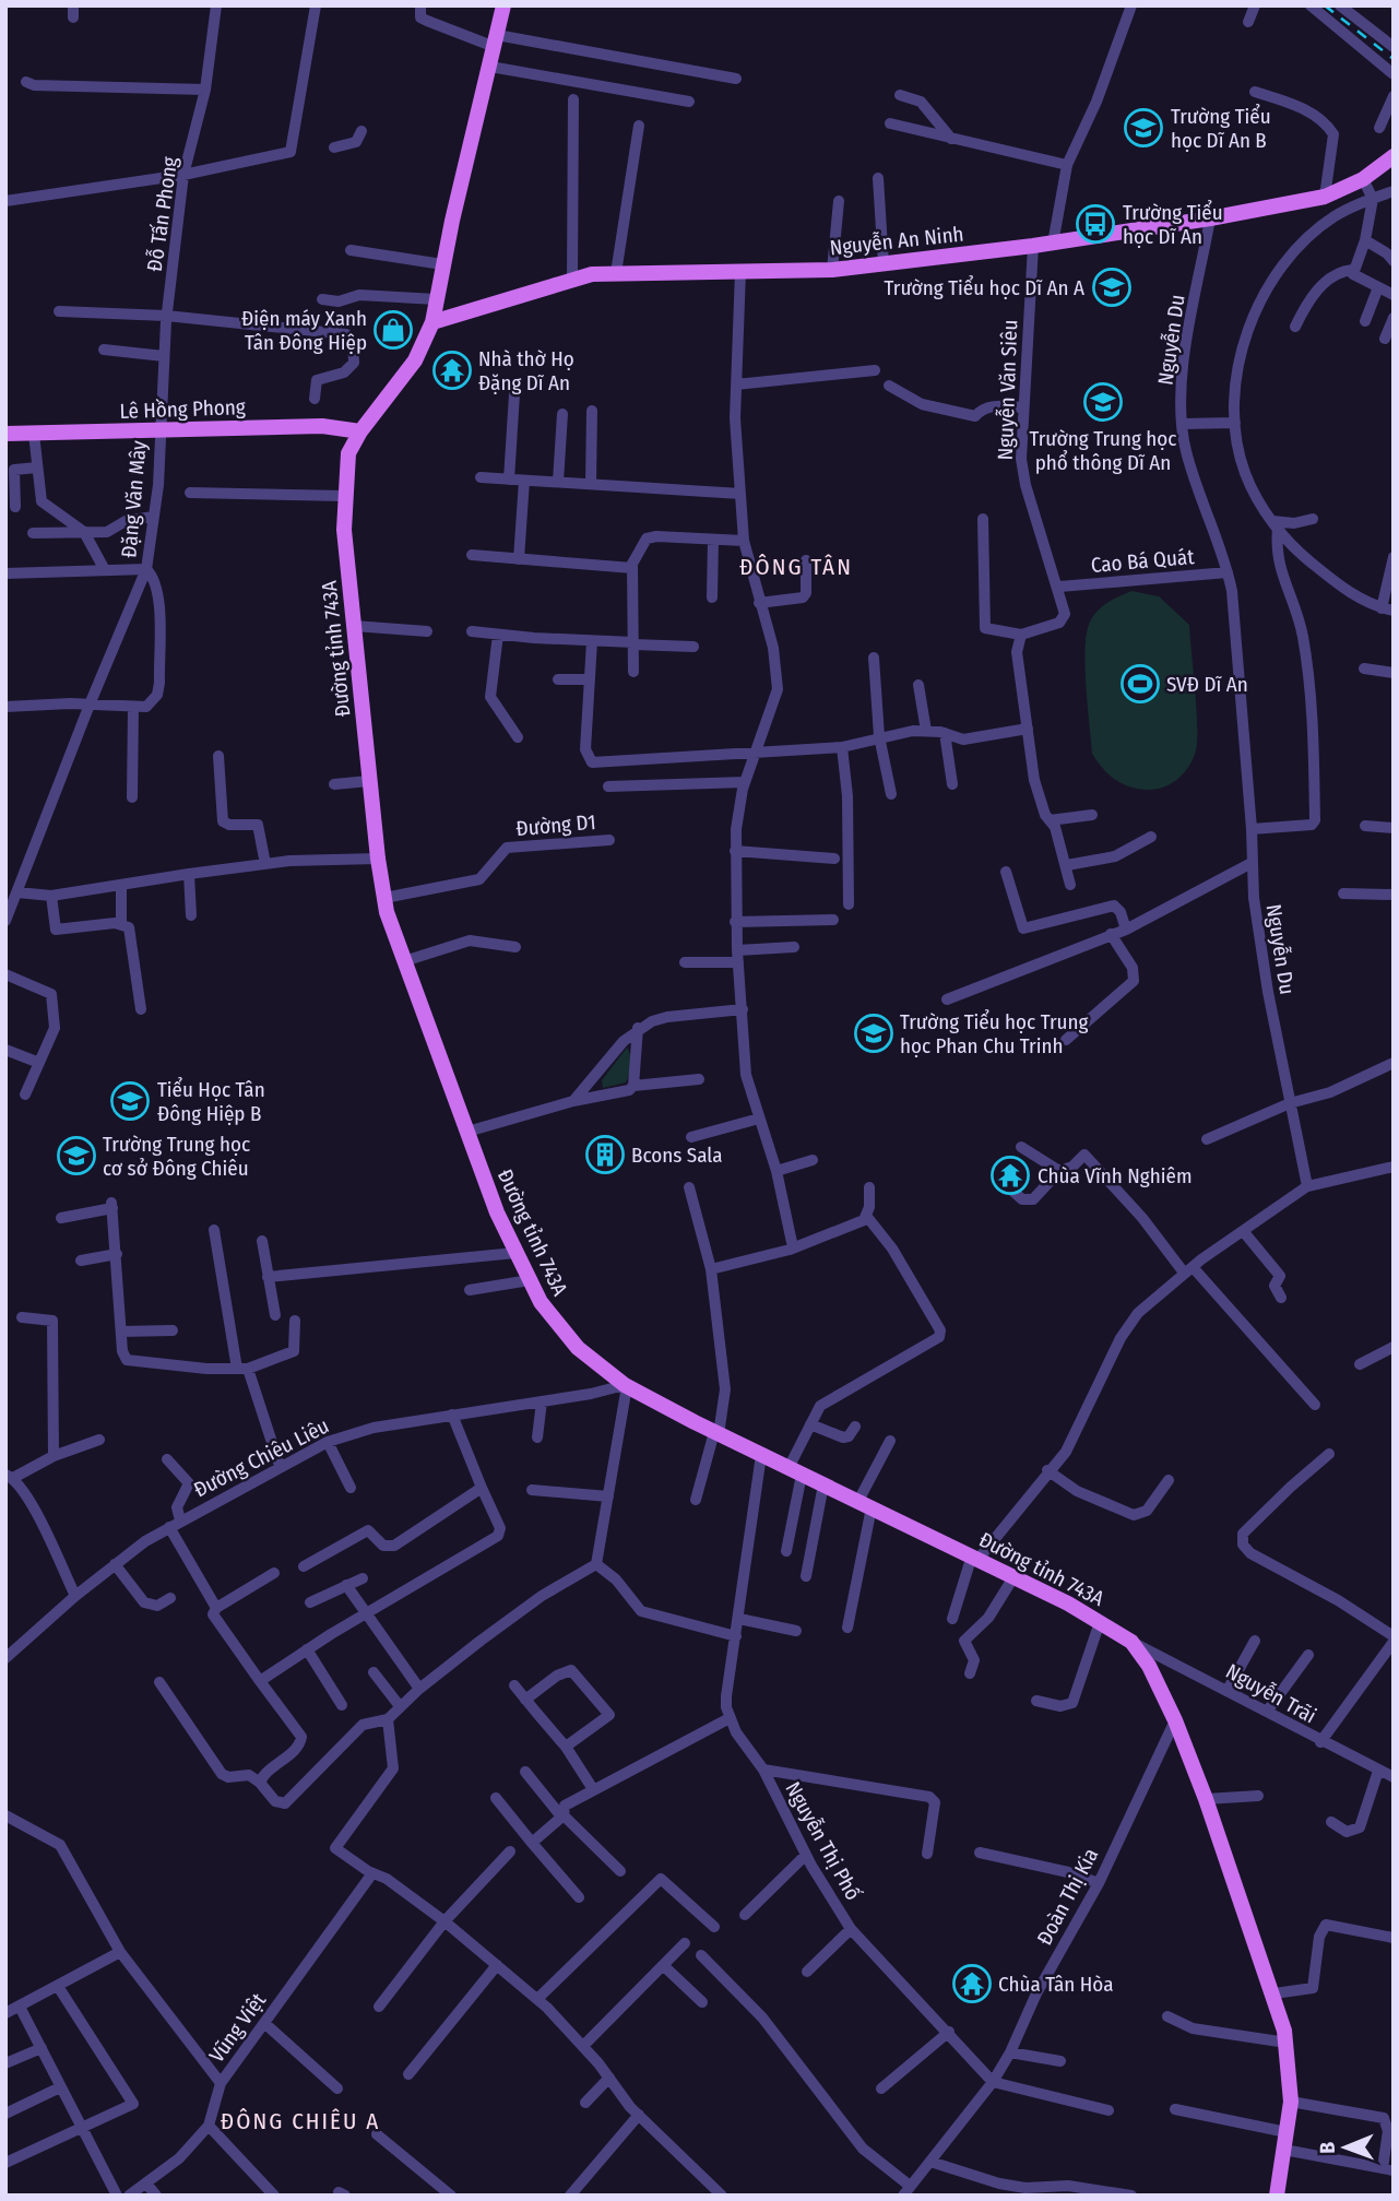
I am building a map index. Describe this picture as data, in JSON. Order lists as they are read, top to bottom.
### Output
{
  "streets": {
    "main road": ["Nguyễn An Ninh", "Lê Hồng Phong", "Đường tỉnh 743A"],
    "street": [
      "Đỗ Tấn Phong",
      "Nguyễn Du",
      "Nguyễn Văn Siêu",
      "Đặng Văn Mây",
      "Cao Bá Quát",
      "Đường D1",
      "Đường Chiêu Liêu",
      "Nguyễn Trãi",
      "Nguyễn Thị Phố",
      "Đoàn Thị Kia",
      "Vũng Việt"
    ]
  },
  "crossings": [
    ["Đỗ Tấn Phong", "Lê Hồng Phong"],
    ["Đỗ Tấn Phong", "Đặng Văn Mây"],
    ["Nguyễn An Ninh", "Nguyễn Du"],
    ["Nguyễn An Ninh", "Nguyễn Văn Siêu"],
    ["Nguyễn An Ninh", "Đường tỉnh 743A"],
    ["Nguyễn Du", "Cao Bá Quát"],
    ["Nguyễn Văn Siêu", "Cao Bá Quát"],
    ["Lê Hồng Phong", "Đặng Văn Mây"],
    ["Lê Hồng Phong", "Đường tỉnh 743A"],
    ["Đường tỉnh 743A", "Đường D1"],
    ["Đường tỉnh 743A", "Đường Chiêu Liêu"],
    ["Đường tỉnh 743A", "Nguyễn Trãi"],
    ["Đường tỉnh 743A", "Đoàn Thị Kia"],
    ["Nguyễn Thị Phố", "Đoàn Thị Kia"]
  ],
  "districts": ["ĐÔNG TÂN", "ĐÔNG CHIÊU A"],
  "places": {
    "school or university": [
      "Trường Tiểu học Dĩ An B",
      "Trường Tiểu học Dĩ An A",
      "Trường Trung học phổ thông Dĩ An",
      "Trường Tiểu học Trung học Phan Chu Trinh",
      "Tiểu Học Tân Đông Hiệp B",
      "Trường Trung học cơ sở Đông Chiêu"
    ],
    "bus stop": ["Trường Tiểu học Dĩ An"],
    "shop": ["Điện máy Xanh Tân Đông Hiệp"],
    "temple": ["Nhà thờ Họ Đặng Dĩ An", "Chùa Vĩnh Nghiêm", "Chùa Tân Hòa"],
    "sports": ["SVĐ Dĩ An"],
    "building": ["Bcons Sala"]
  },
  "north": "left"
}
